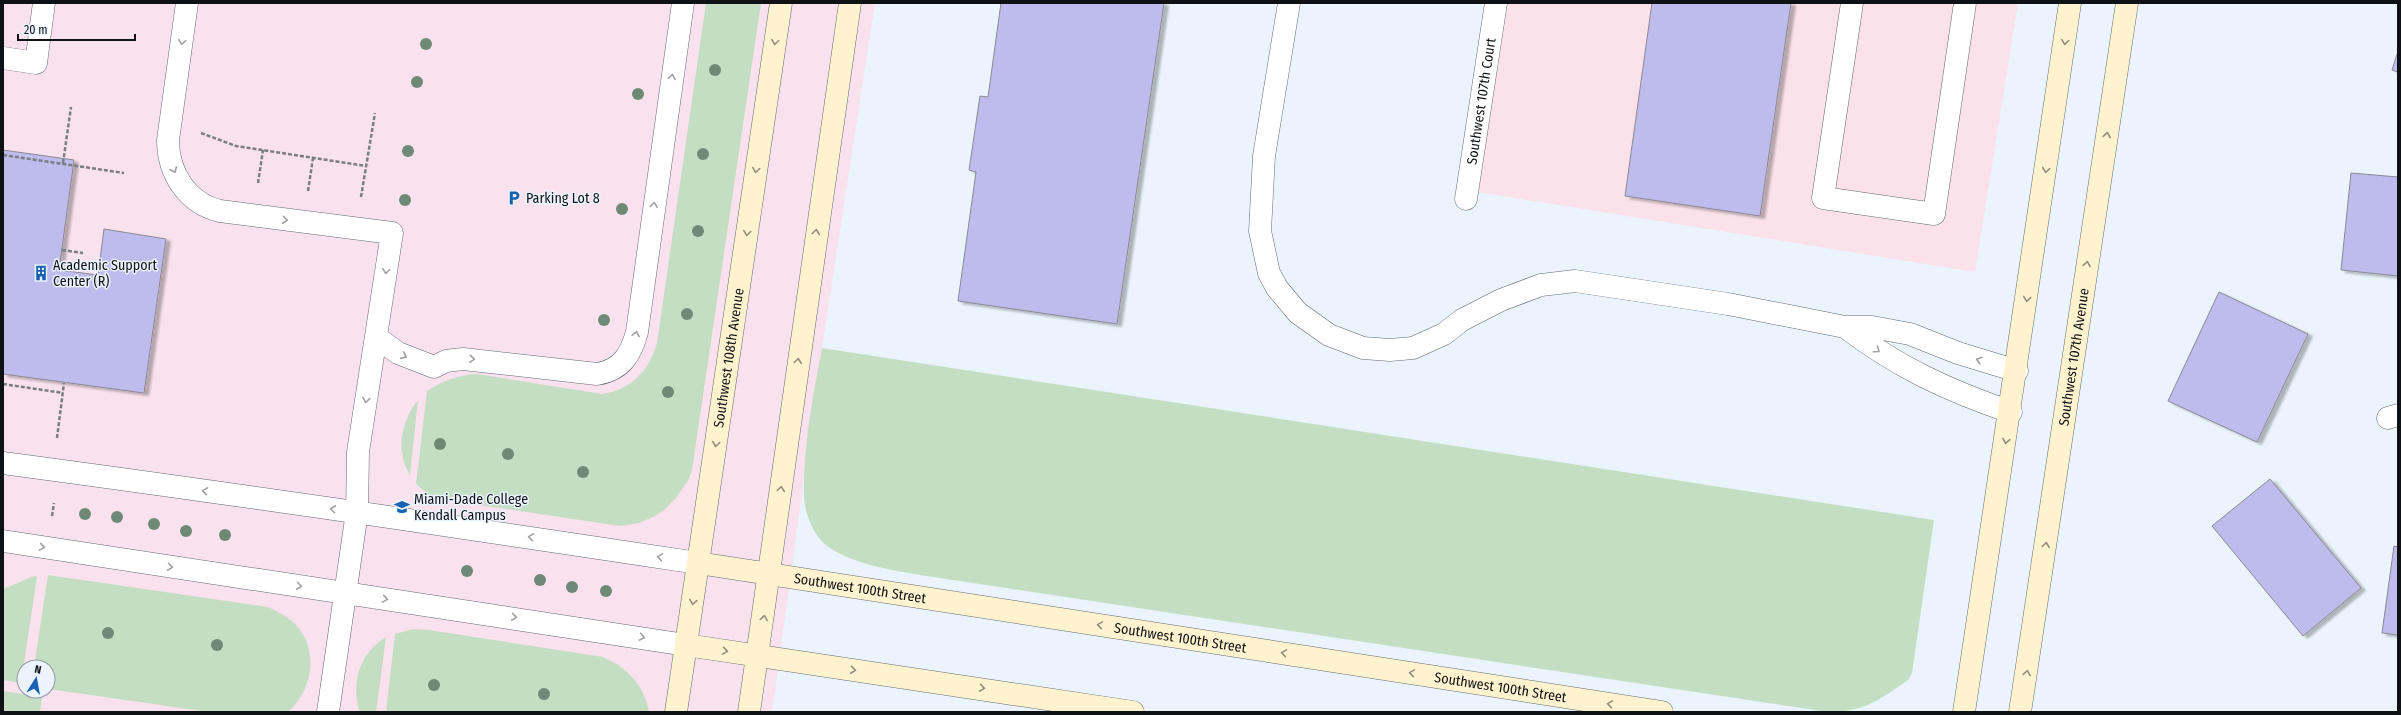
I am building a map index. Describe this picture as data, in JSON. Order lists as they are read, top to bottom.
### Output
{
  "streets": {
    "street": [
      "Southwest 107th Court",
      "Southwest 107th Avenue",
      "Southwest 108th Avenue",
      "Southwest 100th Street"
    ]
  },
  "crossings": [
    ["Southwest 108th Avenue", "Southwest 100th Street"]
  ],
  "places": {
    "parking": ["Parking Lot 8"],
    "building": ["Academic Support Center (R)"],
    "school or university": ["Miami-Dade College Kendall Campus"]
  },
  "scale_bar": "20 m",
  "north": "top"
}
